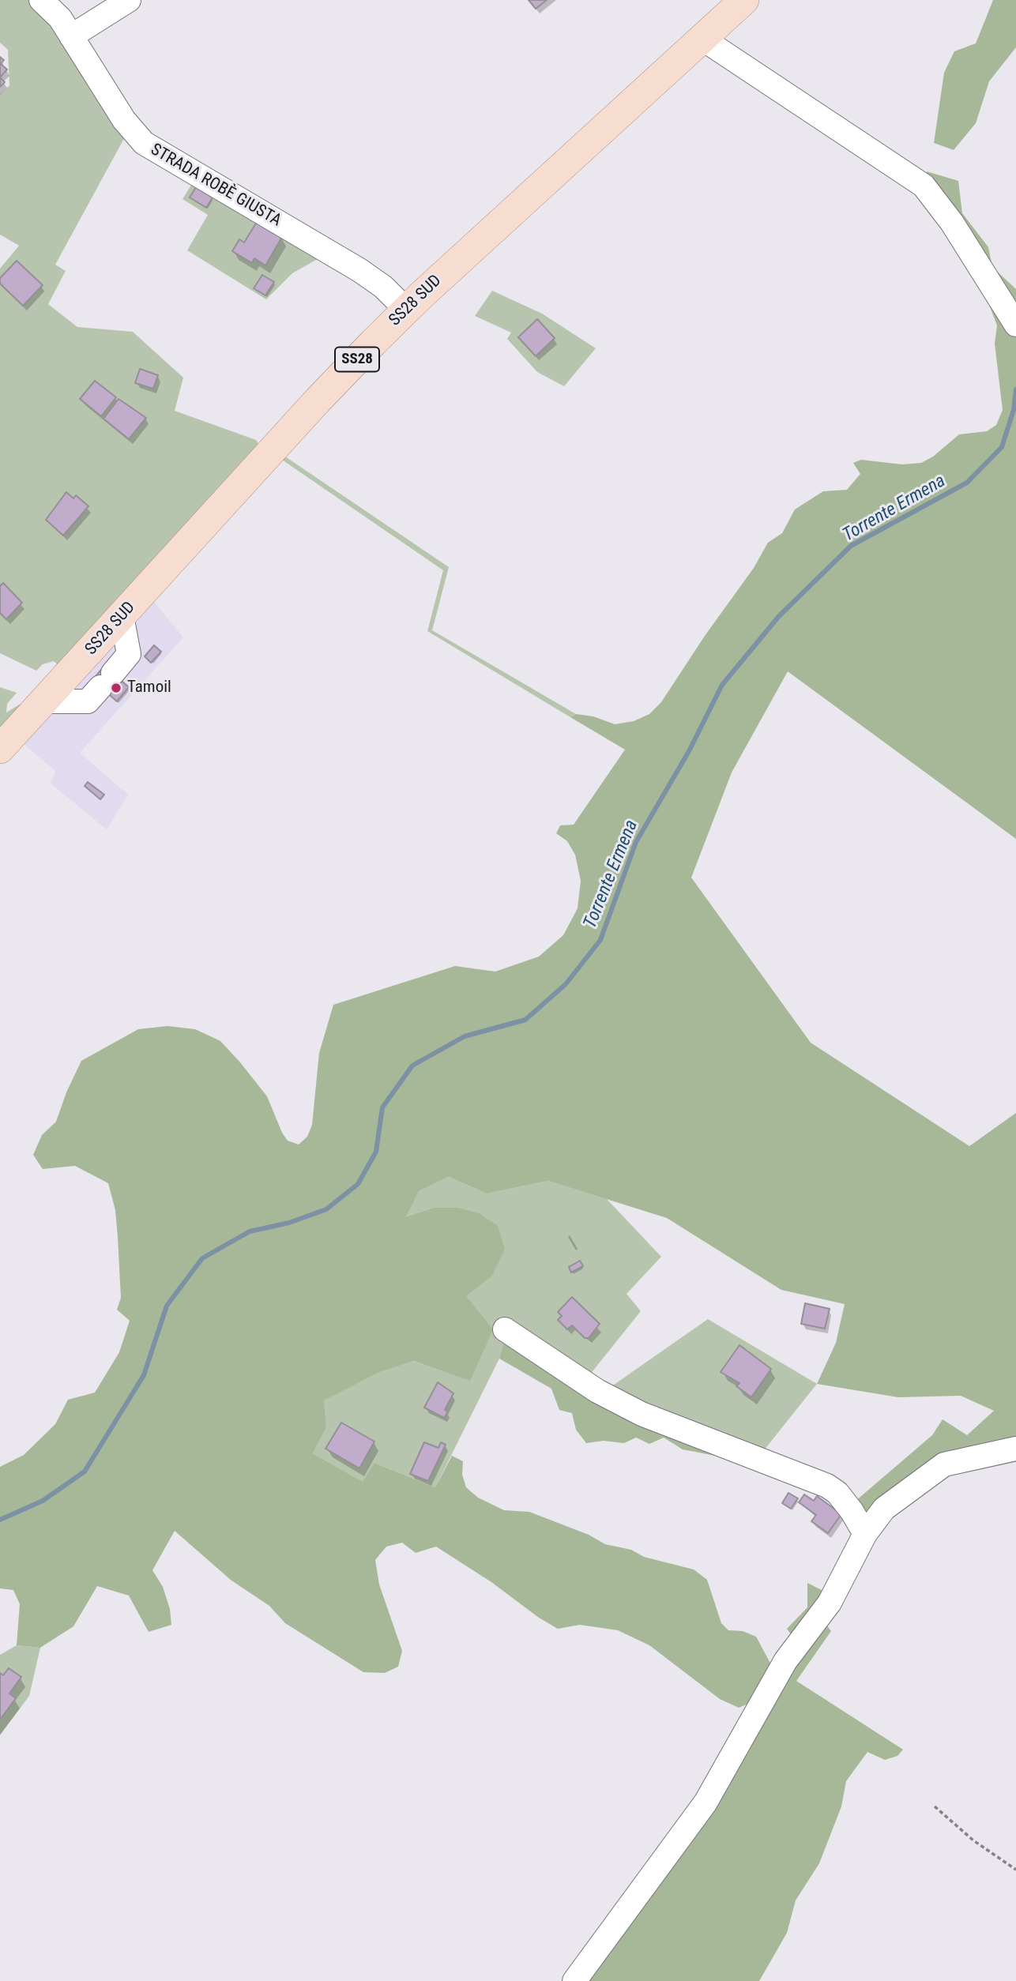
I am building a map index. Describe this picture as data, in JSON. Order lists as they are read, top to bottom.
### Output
{
  "streets": {
    "main road": ["SS28 SUD", "SS28"],
    "street": ["STRADA ROBÈ GIUSTA"]
  },
  "crossings": [
    ["STRADA ROBÈ GIUSTA", "SS28 SUD"]
  ],
  "water": ["Torrente Ermena"],
  "places": ["Tamoil"]
}
